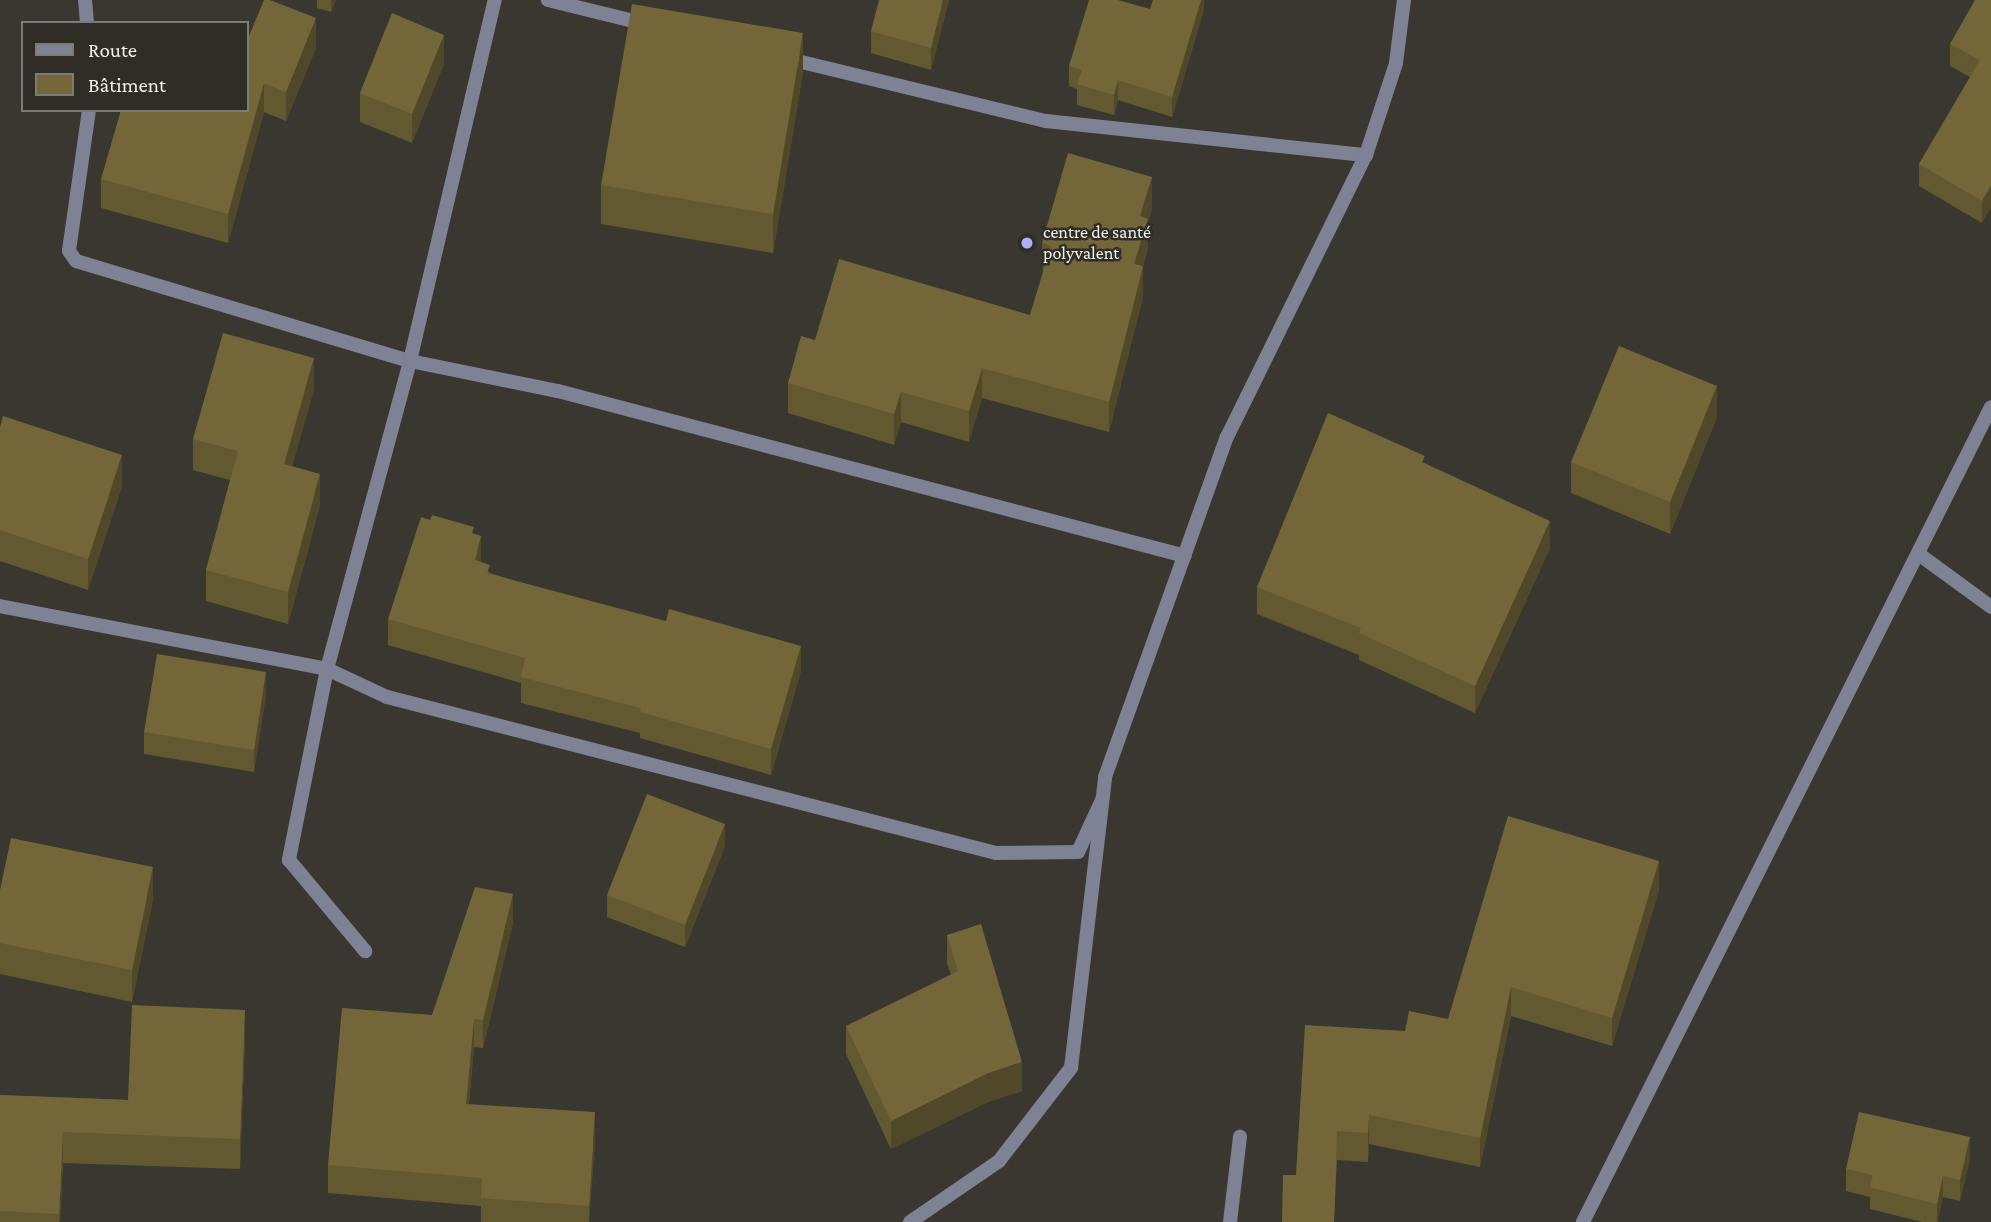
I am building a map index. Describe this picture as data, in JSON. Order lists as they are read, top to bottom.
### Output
{
  "places": ["centre de santé polyvalent"],
  "legend": ["Route", "Bâtiment"]
}
